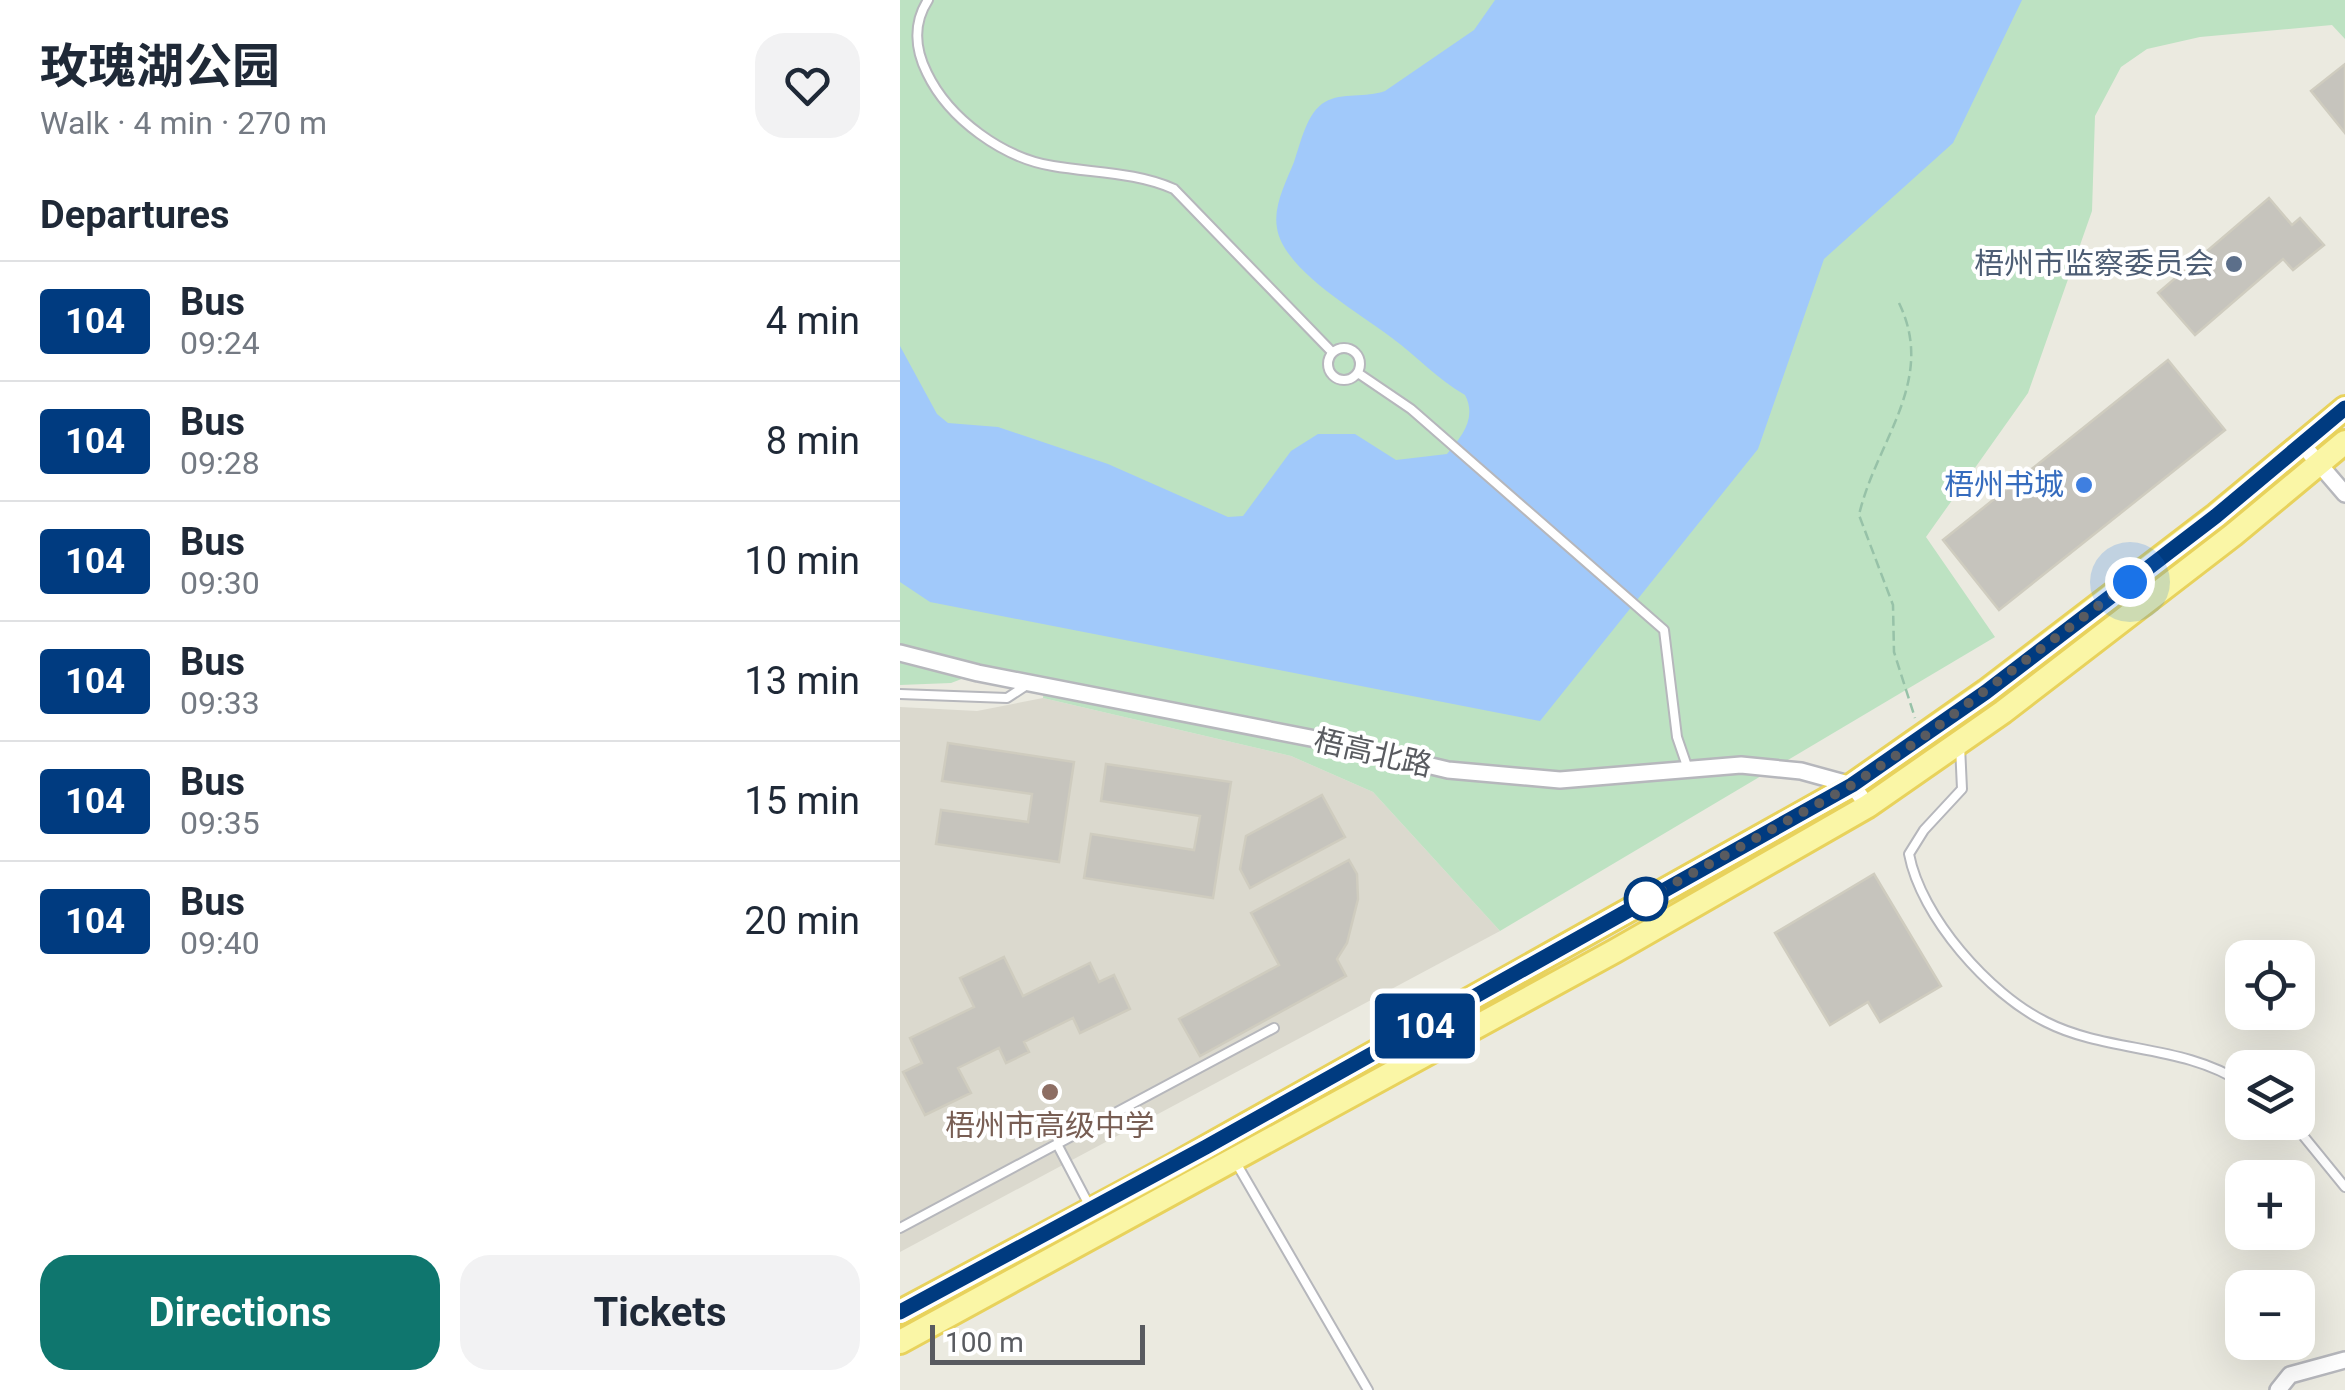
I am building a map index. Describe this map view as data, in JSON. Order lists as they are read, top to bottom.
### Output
{
  "streets": {
    "street": ["梧高北路"]
  },
  "places": ["梧州市监察委员会", "梧州书城", "梧州市高级中学"],
  "lines": ["bus line 104"],
  "scale_bar": "100 m",
  "page": {
    "heading": [
      ["玫瑰湖公园", "Walk · 4 min · 270 m"],
      "Departures"
    ],
    "on_map": "104",
    "list": [
      {
        "mark": "104",
        "name": "Bus",
        "note": "09:24",
        "value": "4 min"
      },
      {
        "mark": "104",
        "name": "Bus",
        "note": "09:28",
        "value": "8 min"
      },
      {
        "mark": "104",
        "name": "Bus",
        "note": "09:30",
        "value": "10 min"
      },
      {
        "mark": "104",
        "name": "Bus",
        "note": "09:33",
        "value": "13 min"
      },
      {
        "mark": "104",
        "name": "Bus",
        "note": "09:35",
        "value": "15 min"
      },
      {
        "mark": "104",
        "name": "Bus",
        "note": "09:40",
        "value": "20 min"
      }
    ],
    "map_buttons": ["+", "−"],
    "buttons": ["Directions", "Tickets"],
    "scale": "100 m"
  }
}
